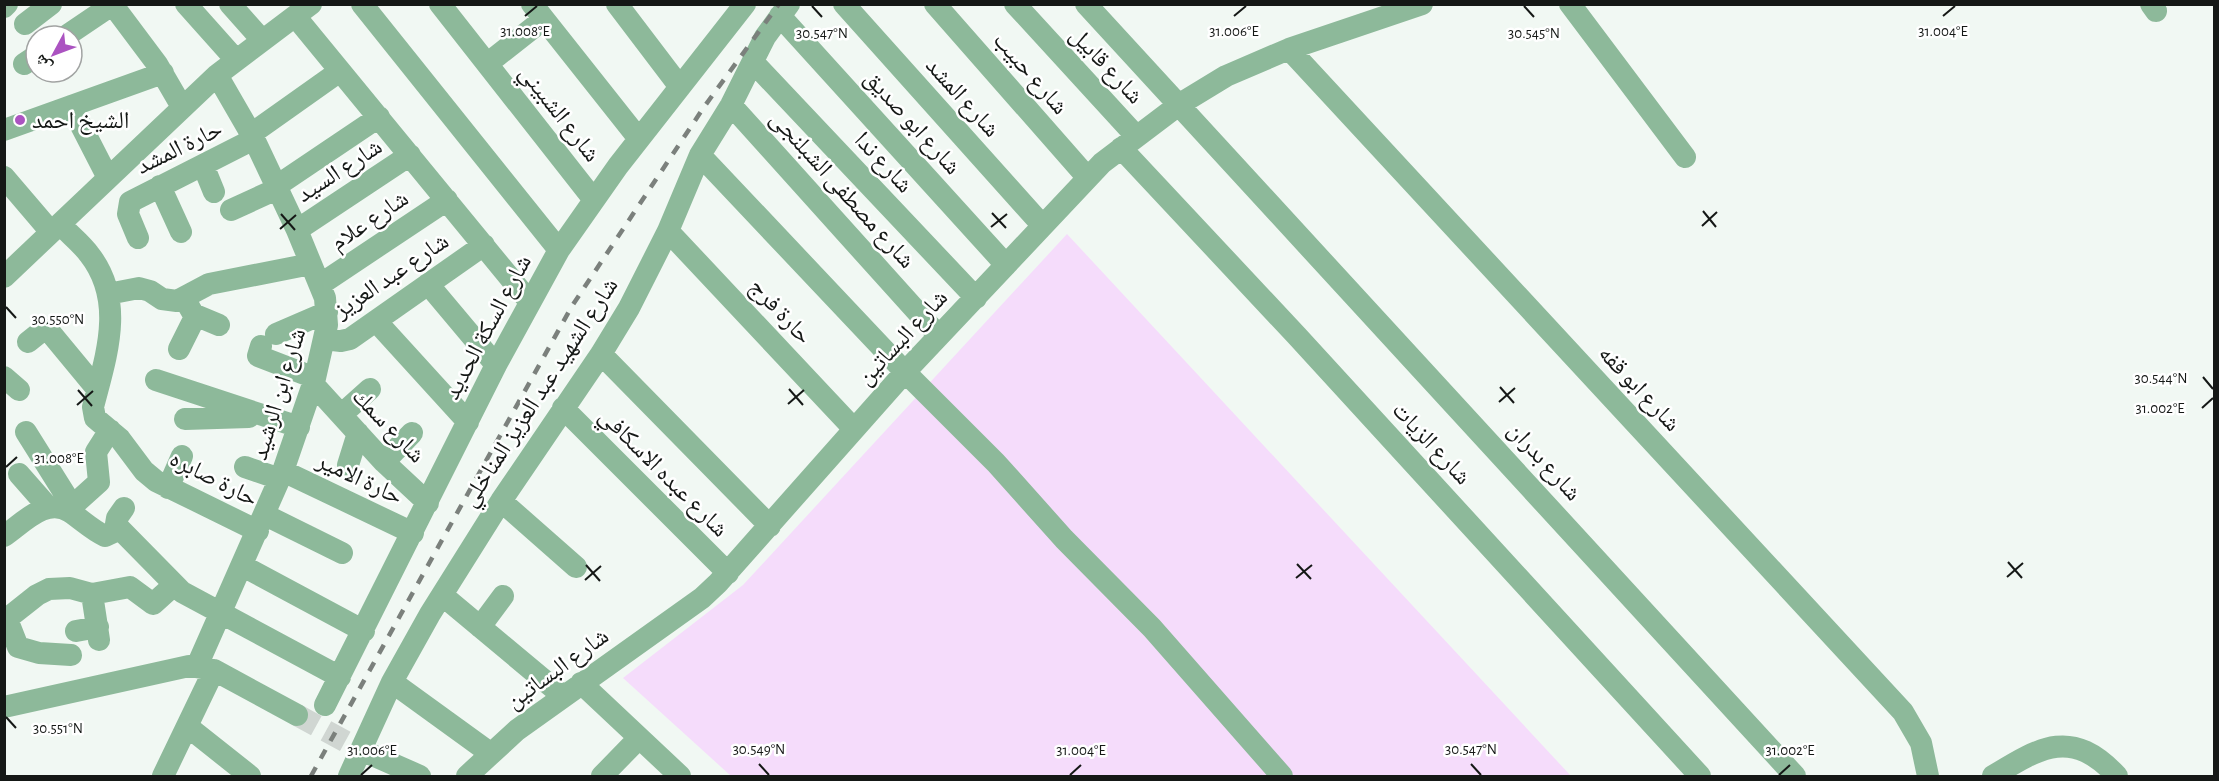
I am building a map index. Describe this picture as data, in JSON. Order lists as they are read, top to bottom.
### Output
{
  "streets": {
    "street": [
      "شارع قابيل",
      "شارع حبيب",
      "شارع المشد",
      "شارع الشبيني",
      "شارع ابو صديق",
      "حارة المشد",
      "شارع ندا",
      "شارع السيد",
      "شارع مصطفى الشبلنجى",
      "شارع علام",
      "شارع عبد العزيز",
      "حارة فرج",
      "شارع السكة الحديد",
      "شارع البساتين",
      "شارع ابو قفه",
      "شارع الشهيد عبد العزيز المناخلي",
      "شارع ابن الرشيد",
      "شارع سمك",
      "شارع الزيات",
      "شارع بدران",
      "شارع عبده الاسكافي",
      "حارة صابره",
      "حارة الامير"
    ]
  },
  "crossings": [
    ["شارع قابيل", "شارع البساتين"],
    ["شارع قابيل", "شارع الزيات"],
    ["شارع حبيب", "شارع البساتين"],
    ["شارع المشد", "شارع البساتين"],
    ["شارع الشبيني", "شارع السكة الحديد"],
    ["شارع ابو صديق", "شارع البساتين"],
    ["شارع ابو صديق", "شارع الشهيد عبد العزيز المناخلي"],
    ["حارة المشد", "شارع ابن الرشيد"],
    ["شارع ندا", "شارع البساتين"],
    ["شارع ندا", "شارع الشهيد عبد العزيز المناخلي"],
    ["شارع السيد", "شارع ابن الرشيد"],
    ["شارع مصطفى الشبلنجى", "شارع البساتين"],
    ["شارع مصطفى الشبلنجى", "شارع الشهيد عبد العزيز المناخلي"],
    ["شارع علام", "شارع ابن الرشيد"],
    ["شارع عبد العزيز", "شارع ابن الرشيد"],
    ["حارة فرج", "شارع البساتين"],
    ["حارة فرج", "شارع الشهيد عبد العزيز المناخلي"],
    ["شارع السكة الحديد", "شارع سمك"],
    ["شارع السكة الحديد", "حارة الامير"],
    ["شارع البساتين", "شارع ابو قفه"],
    ["شارع البساتين", "شارع الزيات"],
    ["شارع البساتين", "شارع بدران"],
    ["شارع البساتين", "شارع عبده الاسكافي"],
    ["شارع الشهيد عبد العزيز المناخلي", "شارع عبده الاسكافي"],
    ["شارع ابن الرشيد", "شارع سمك"],
    ["شارع ابن الرشيد", "حارة صابره"],
    ["شارع ابن الرشيد", "حارة الامير"]
  ],
  "places": ["الشيخ احمد"],
  "north": "bottom left",
  "coordinates": [
    "31.008°E",
    "31.006°E",
    "31.004°E",
    "30.547°N",
    "30.545°N",
    "30.550°N",
    "30.544°N",
    "31.002°E",
    "30.551°N",
    "30.549°N"
  ]
}
